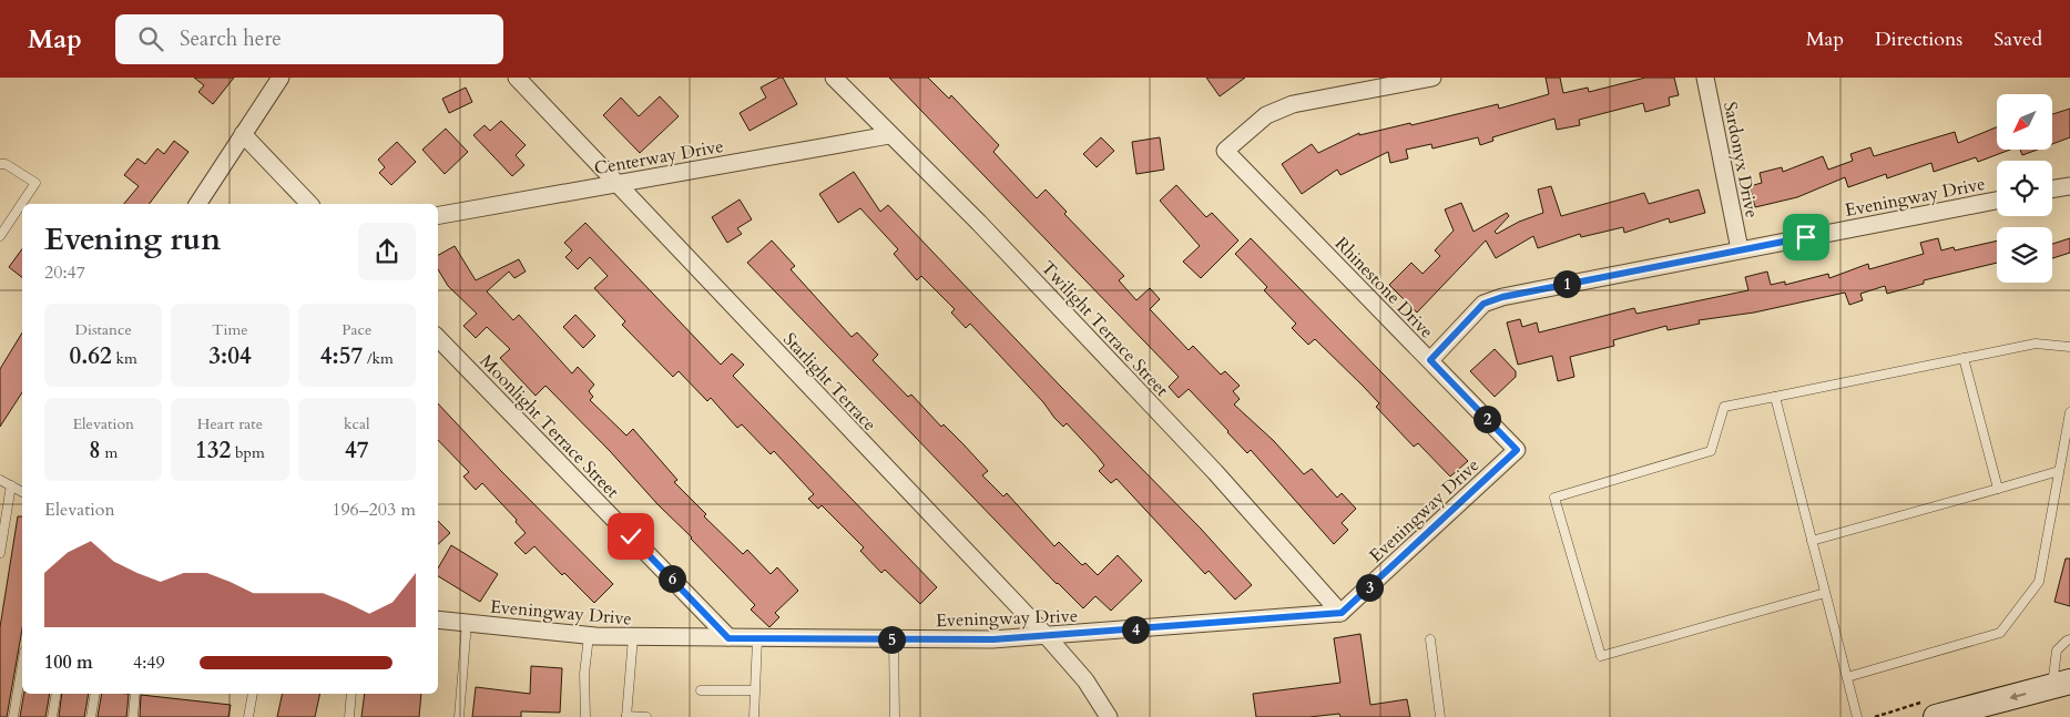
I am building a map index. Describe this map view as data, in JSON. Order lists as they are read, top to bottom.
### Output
{
  "streets": {
    "street": [
      "Centerway Drive",
      "Sardonyx Drive",
      "Eveningway Drive",
      "Rhinestone Drive",
      "Twilight Terrace Street",
      "Starlight Terrace",
      "Moonlight Terrace Street"
    ]
  },
  "crossings": [
    ["Centerway Drive", "Twilight Terrace Street"],
    ["Centerway Drive", "Starlight Terrace"],
    ["Sardonyx Drive", "Eveningway Drive"],
    ["Eveningway Drive", "Rhinestone Drive"],
    ["Eveningway Drive", "Twilight Terrace Street"],
    ["Eveningway Drive", "Starlight Terrace"],
    ["Eveningway Drive", "Moonlight Terrace Street"]
  ],
  "north": "bottom left",
  "page": {
    "header": "Map",
    "search": "Search here",
    "nav": ["Map", "Directions", "Saved"],
    "heading": ["Evening run", "20:47"],
    "pins": [
      "1",
      "2",
      "6",
      "3",
      "4",
      "5"
    ],
    "stats": [
      ["Distance", "0.62 km"],
      ["Time", "3:04"],
      ["Pace", "4:57 /km"],
      ["Elevation", "8 m"],
      ["Heart rate", "132 bpm"],
      ["kcal", "47"]
    ],
    "chart": ["Elevation", "196–203 m"],
    "list": [
      {
        "name": "100 m",
        "note": "4:49"
      }
    ]
  }
}
